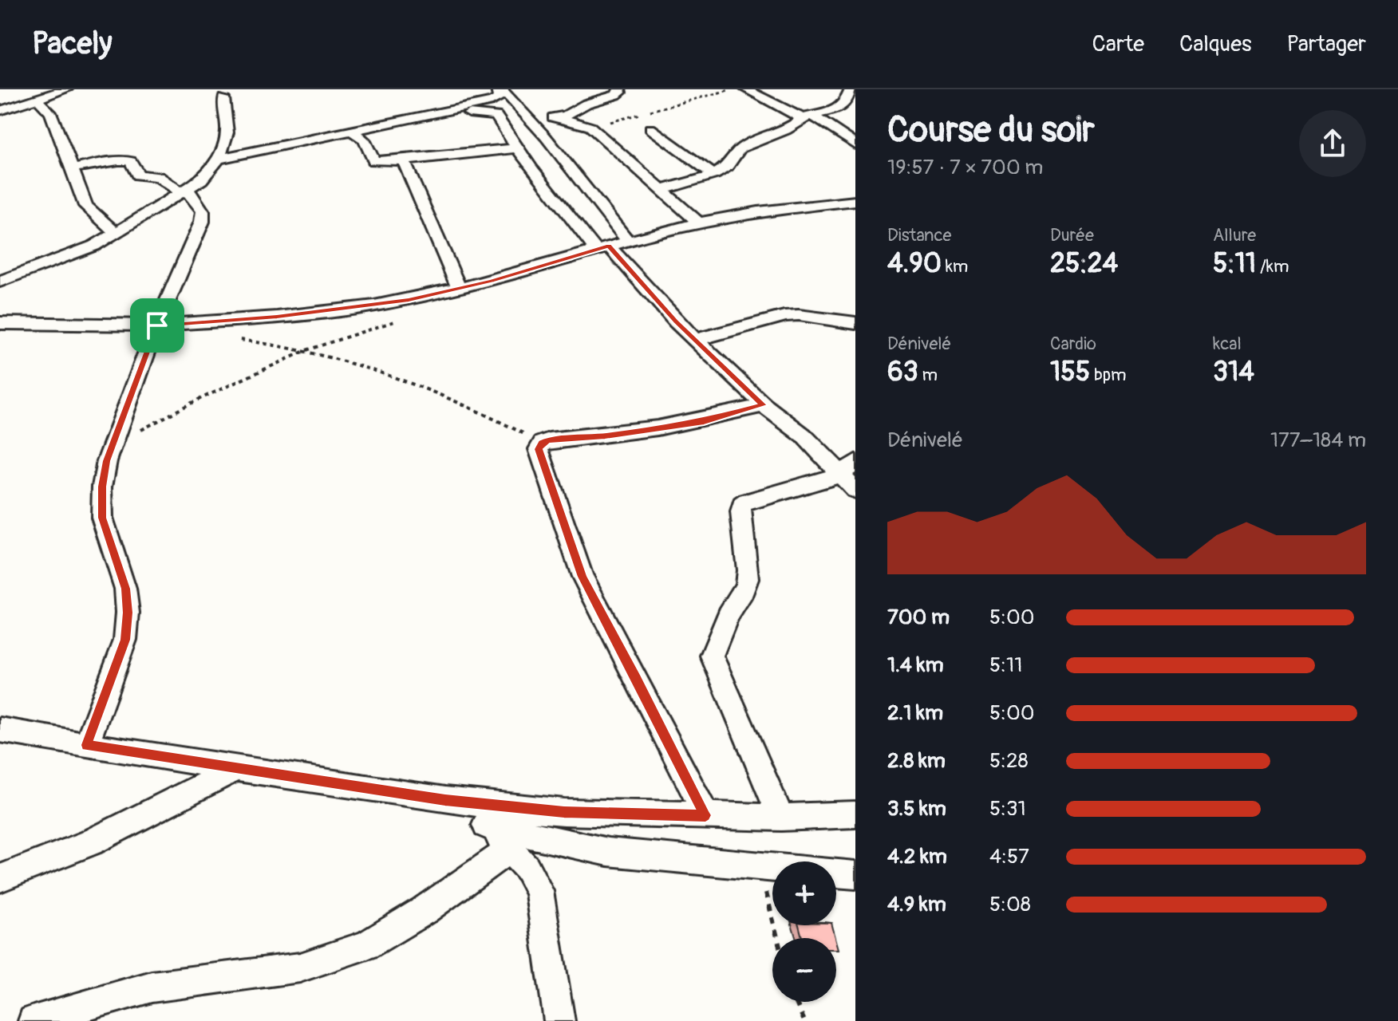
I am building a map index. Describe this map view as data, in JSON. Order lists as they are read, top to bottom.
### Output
{
  "page": {
    "header": "Pacely",
    "nav": ["Carte", "Calques", "Partager"],
    "heading": ["Course du soir", "19:57 · 7 × 700 m"],
    "stats": [
      ["Distance", "4.90 km"],
      ["Durée", "25:24"],
      ["Allure", "5:11 /km"],
      ["Dénivelé", "63 m"],
      ["Cardio", "155 bpm"],
      ["kcal", "314"]
    ],
    "chart": ["Dénivelé", "177–184 m"],
    "list": [
      {
        "name": "700 m",
        "note": "5:00"
      },
      {
        "name": "1.4 km",
        "note": "5:11"
      },
      {
        "name": "2.1 km",
        "note": "5:00"
      },
      {
        "name": "2.8 km",
        "note": "5:28"
      },
      {
        "name": "3.5 km",
        "note": "5:31"
      },
      {
        "name": "4.2 km",
        "note": "4:57"
      },
      {
        "name": "4.9 km",
        "note": "5:08"
      }
    ],
    "map_buttons": ["+", "−"]
  }
}
